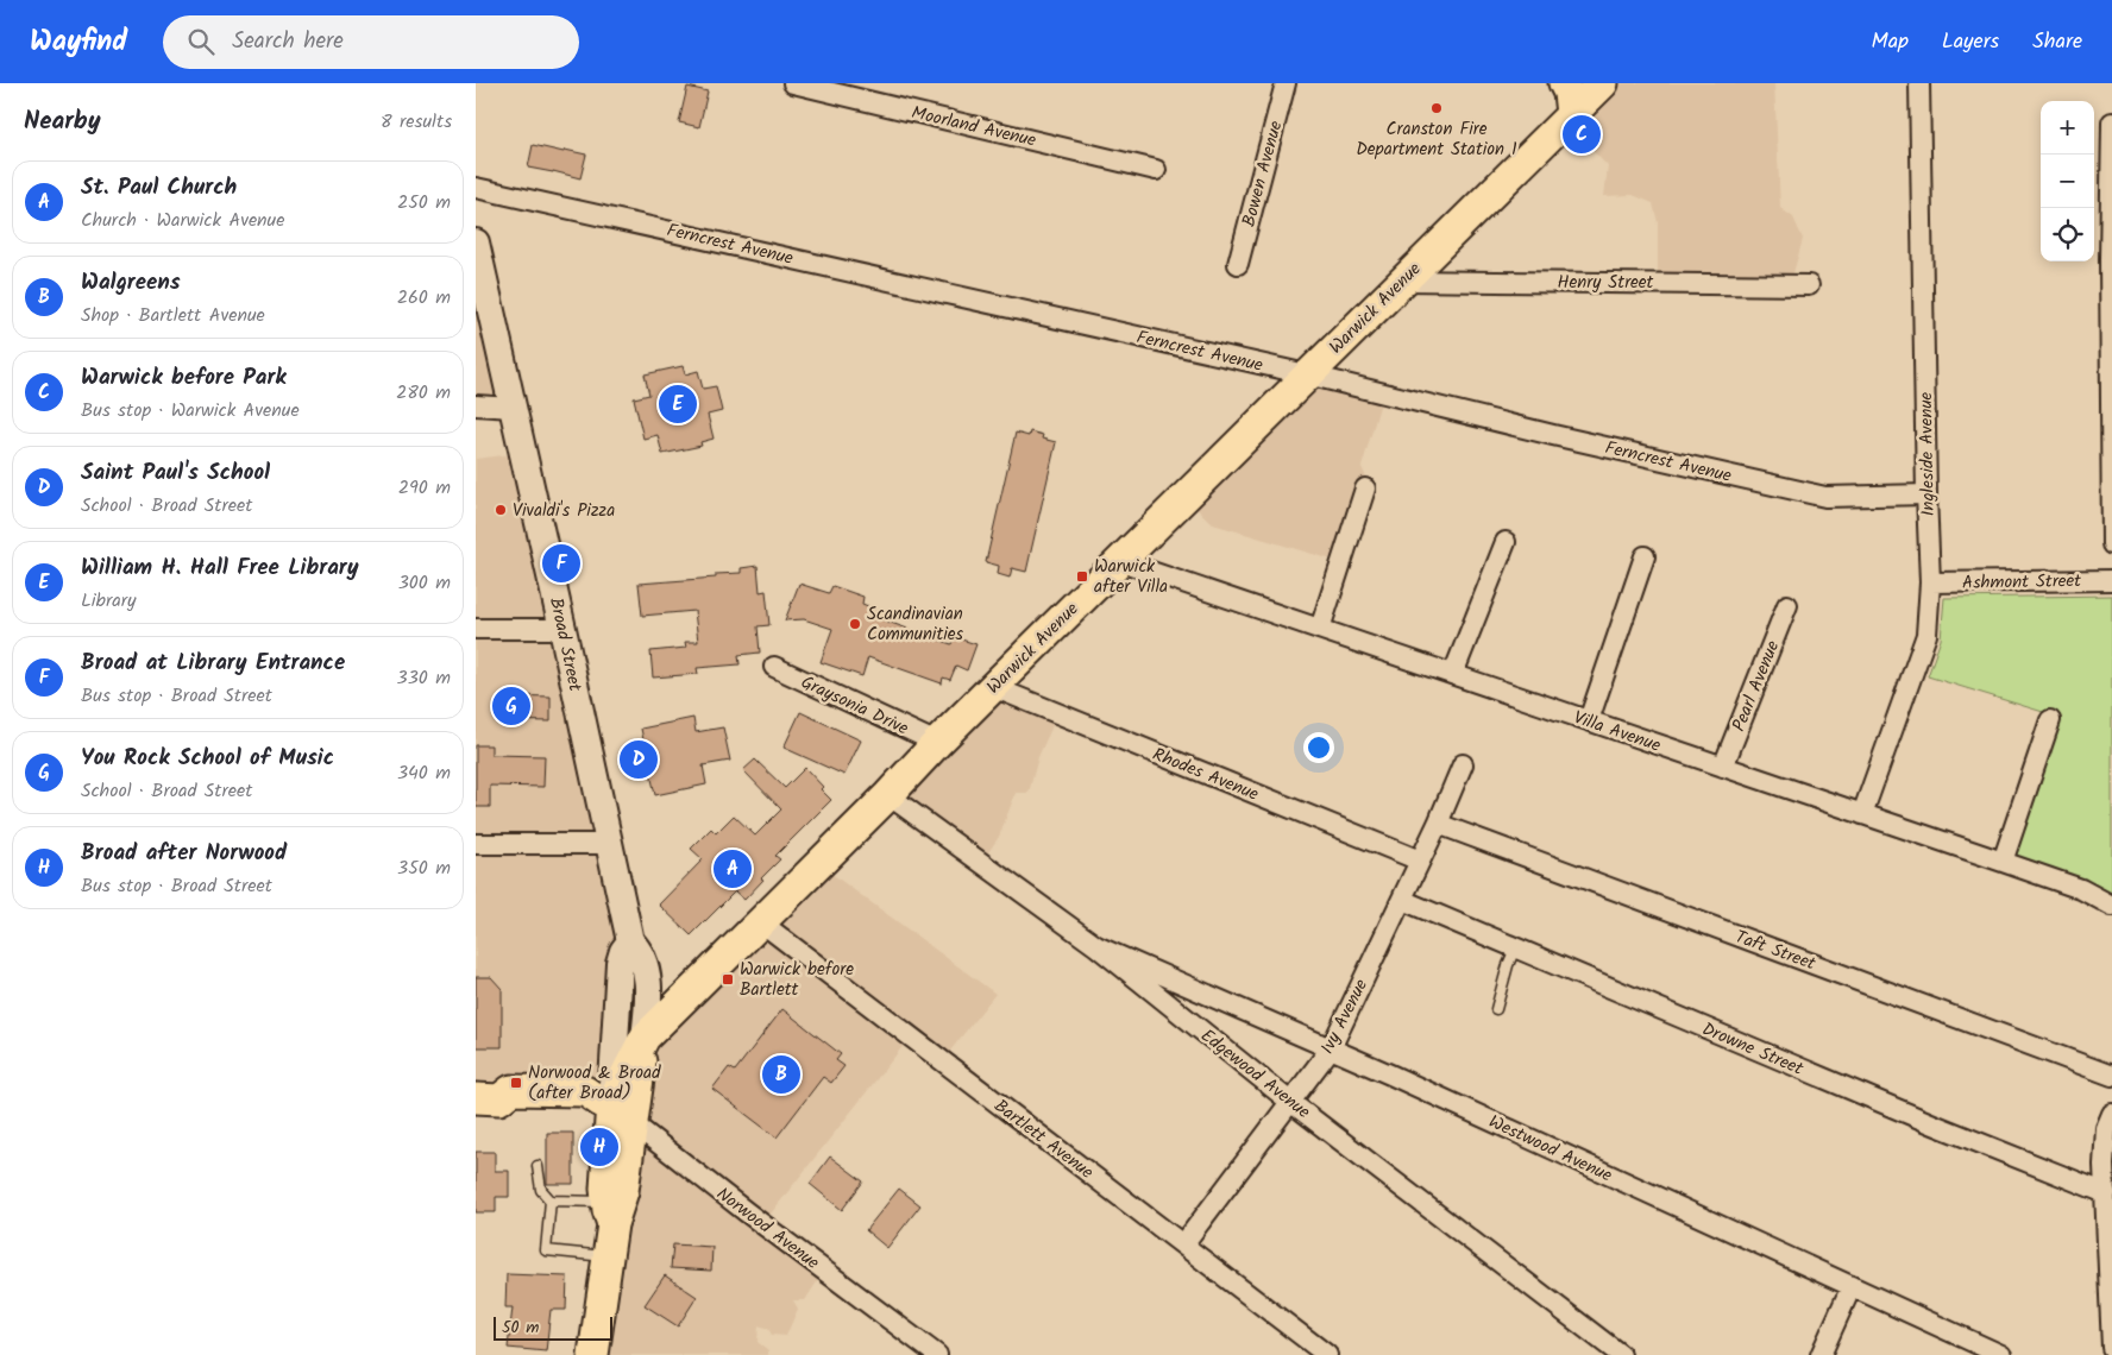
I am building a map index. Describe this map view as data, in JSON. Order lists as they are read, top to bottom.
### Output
{
  "streets": {
    "main road": ["Warwick Avenue", "Broad Street", "Norwood Avenue"],
    "street": [
      "Moorland Avenue",
      "Bowen Avenue",
      "Ferncrest Avenue",
      "Henry Street",
      "Ingleside Avenue",
      "Ashmont Street",
      "Pearl Avenue",
      "Graysonia Drive",
      "Villa Avenue",
      "Rhodes Avenue",
      "Taft Street",
      "Ivy Avenue",
      "Drowne Street",
      "Edgewood Avenue",
      "Bartlett Avenue",
      "Westwood Avenue"
    ]
  },
  "crossings": [
    ["Ferncrest Avenue", "Warwick Avenue"],
    ["Ferncrest Avenue", "Ingleside Avenue"],
    ["Henry Street", "Warwick Avenue"],
    ["Warwick Avenue", "Broad Street"],
    ["Warwick Avenue", "Graysonia Drive"],
    ["Warwick Avenue", "Villa Avenue"],
    ["Warwick Avenue", "Rhodes Avenue"],
    ["Warwick Avenue", "Edgewood Avenue"],
    ["Warwick Avenue", "Bartlett Avenue"],
    ["Warwick Avenue", "Norwood Avenue"],
    ["Ingleside Avenue", "Ashmont Street"],
    ["Ingleside Avenue", "Villa Avenue"],
    ["Broad Street", "Norwood Avenue"],
    ["Pearl Avenue", "Villa Avenue"],
    ["Rhodes Avenue", "Ivy Avenue"],
    ["Taft Street", "Ivy Avenue"],
    ["Ivy Avenue", "Drowne Street"],
    ["Ivy Avenue", "Edgewood Avenue"],
    ["Ivy Avenue", "Bartlett Avenue"],
    ["Ivy Avenue", "Westwood Avenue"],
    ["Edgewood Avenue", "Westwood Avenue"]
  ],
  "places": {
    "other": ["Cranston Fire Department Station 1", "Vivaldi's Pizza", "Scandinavian Communities"],
    "transit": ["Warwick after Villa", "Warwick before Bartlett", "Norwood & Broad (after Broad)"]
  },
  "scale_bar": "50 m",
  "page": {
    "header": "Wayfind",
    "search": "Search here",
    "nav": ["Map", "Layers", "Share"],
    "heading": ["Nearby", "8 results"],
    "map_buttons": ["+", "−"],
    "pins": [
      "C",
      "E",
      "F",
      "G",
      "D",
      "A",
      "B",
      "H"
    ],
    "list": [
      {
        "mark": "A",
        "name": "St. Paul Church",
        "note": "Church · Warwick Avenue",
        "value": "250 m"
      },
      {
        "mark": "B",
        "name": "Walgreens",
        "note": "Shop · Bartlett Avenue",
        "value": "260 m"
      },
      {
        "mark": "C",
        "name": "Warwick before Park",
        "note": "Bus stop · Warwick Avenue",
        "value": "280 m"
      },
      {
        "mark": "D",
        "name": "Saint Paul's School",
        "note": "School · Broad Street",
        "value": "290 m"
      },
      {
        "mark": "E",
        "name": "William H. Hall Free Library",
        "note": "Library",
        "value": "300 m"
      },
      {
        "mark": "F",
        "name": "Broad at Library Entrance",
        "note": "Bus stop · Broad Street",
        "value": "330 m"
      },
      {
        "mark": "G",
        "name": "You Rock School of Music",
        "note": "School · Broad Street",
        "value": "340 m"
      },
      {
        "mark": "H",
        "name": "Broad after Norwood",
        "note": "Bus stop · Broad Street",
        "value": "350 m"
      }
    ],
    "scale": "50 m"
  }
}
